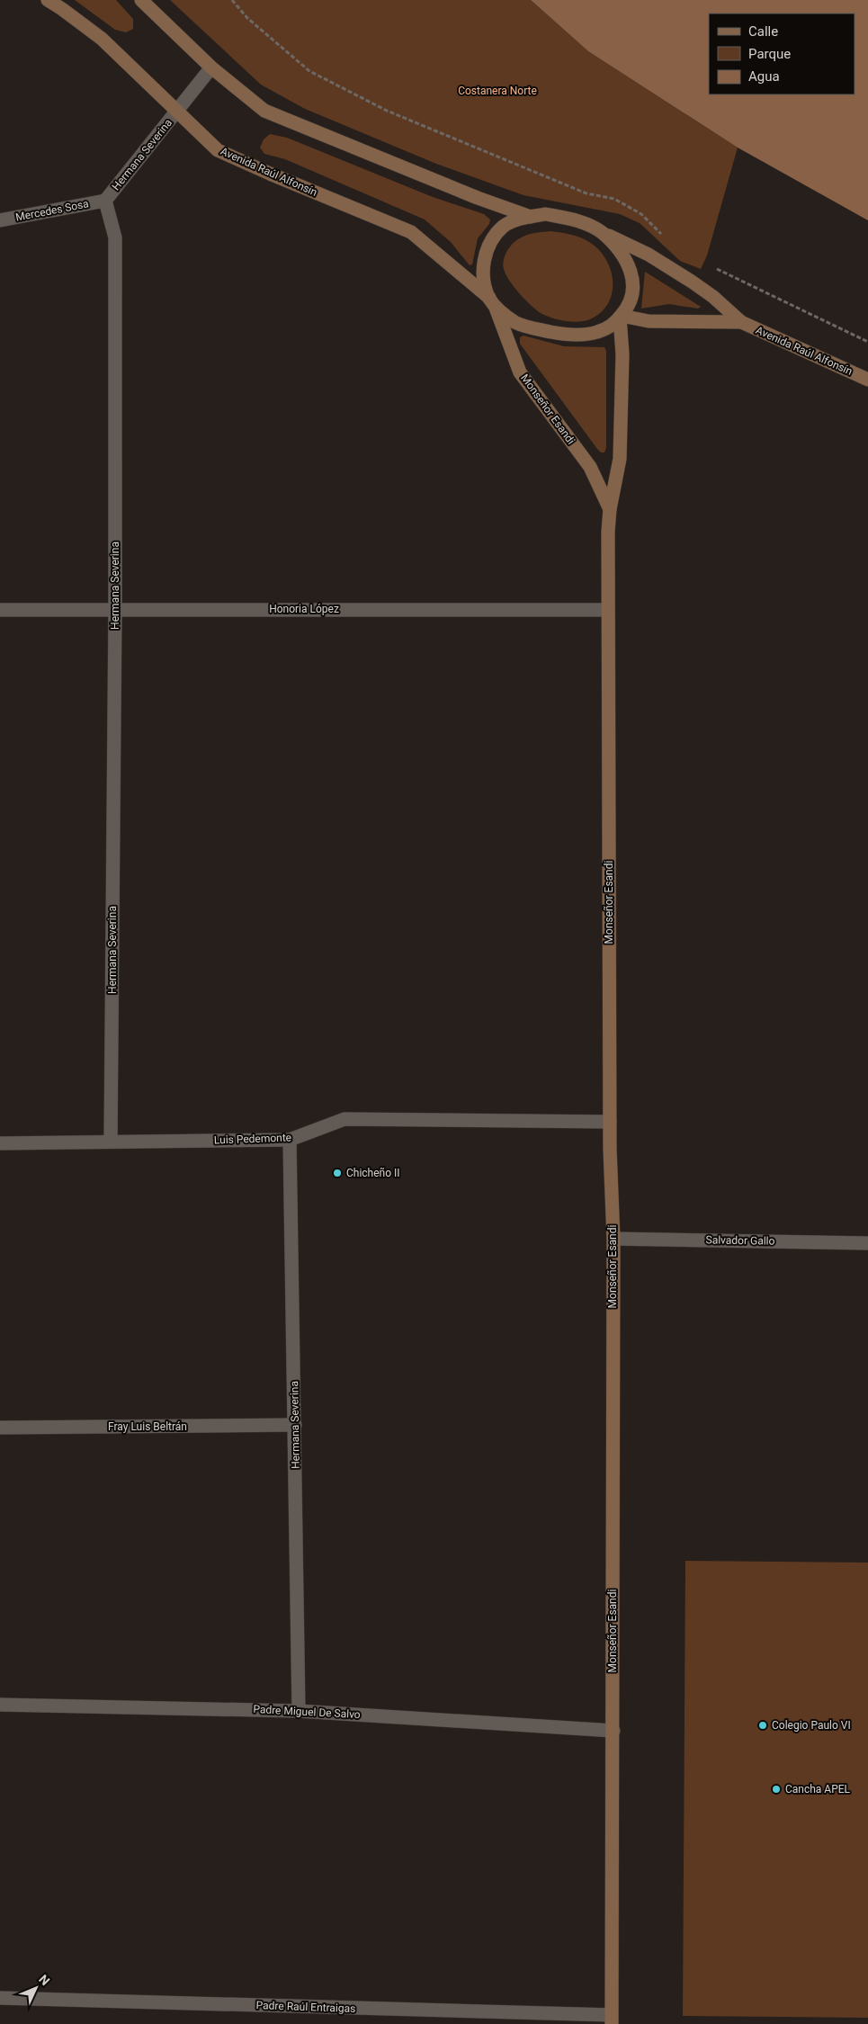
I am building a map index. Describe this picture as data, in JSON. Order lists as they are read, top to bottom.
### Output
{
  "streets": {
    "main road": ["Avenida Raúl Alfonsín", "Monseñor Esandi"],
    "street": [
      "Hermana Severina",
      "Mercedes Sosa",
      "Honoria López",
      "Luis Pedemonte",
      "Salvador Gallo",
      "Fray Luis Beltrán",
      "Padre Miguel De Salvo",
      "Padre Raúl Entraigas"
    ]
  },
  "crossings": [
    ["Hermana Severina", "Avenida Raúl Alfonsín"],
    ["Hermana Severina", "Mercedes Sosa"],
    ["Hermana Severina", "Honoria López"],
    ["Hermana Severina", "Luis Pedemonte"],
    ["Hermana Severina", "Fray Luis Beltrán"],
    ["Hermana Severina", "Padre Miguel De Salvo"],
    ["Avenida Raúl Alfonsín", "Monseñor Esandi"],
    ["Monseñor Esandi", "Honoria López"],
    ["Monseñor Esandi", "Luis Pedemonte"],
    ["Monseñor Esandi", "Salvador Gallo"],
    ["Monseñor Esandi", "Padre Miguel De Salvo"],
    ["Monseñor Esandi", "Padre Raúl Entraigas"]
  ],
  "parks": ["Costanera Norte"],
  "places": ["Chicheño II", "Colegio Paulo VI", "Cancha APEL"],
  "legend": ["Calle", "Parque", "Agua"],
  "north": "top right"
}
